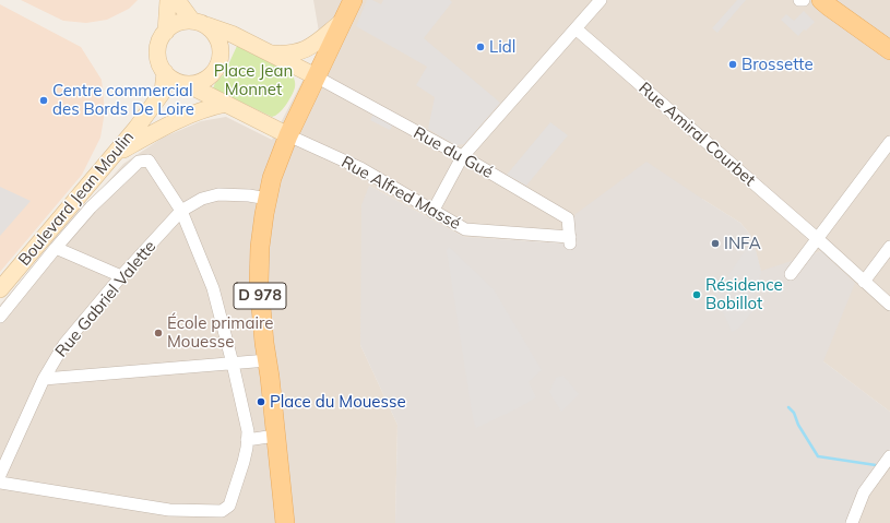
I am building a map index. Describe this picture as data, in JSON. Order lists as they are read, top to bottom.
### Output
{
  "streets": {
    "main road": ["Boulevard Jean Moulin", "D 978"],
    "street": [
      "Rue Amiral Courbet",
      "Rue du Gué",
      "Rue Alfred Massé",
      "Rue Gabriel Valette"
    ]
  },
  "crossings": [
    ["Rue du Gué", "Rue Alfred Massé"],
    ["Rue du Gué", "D 978"],
    ["Rue Alfred Massé", "D 978"],
    ["D 978", "Rue Gabriel Valette"]
  ],
  "parks": ["Place Jean Monnet"],
  "places": [
    "Lidl",
    "Brossette",
    "Centre commercial des Bords De Loire",
    "INFA",
    "Résidence Bobillot",
    "École primaire Mouesse",
    "Place du Mouesse"
  ]
}
